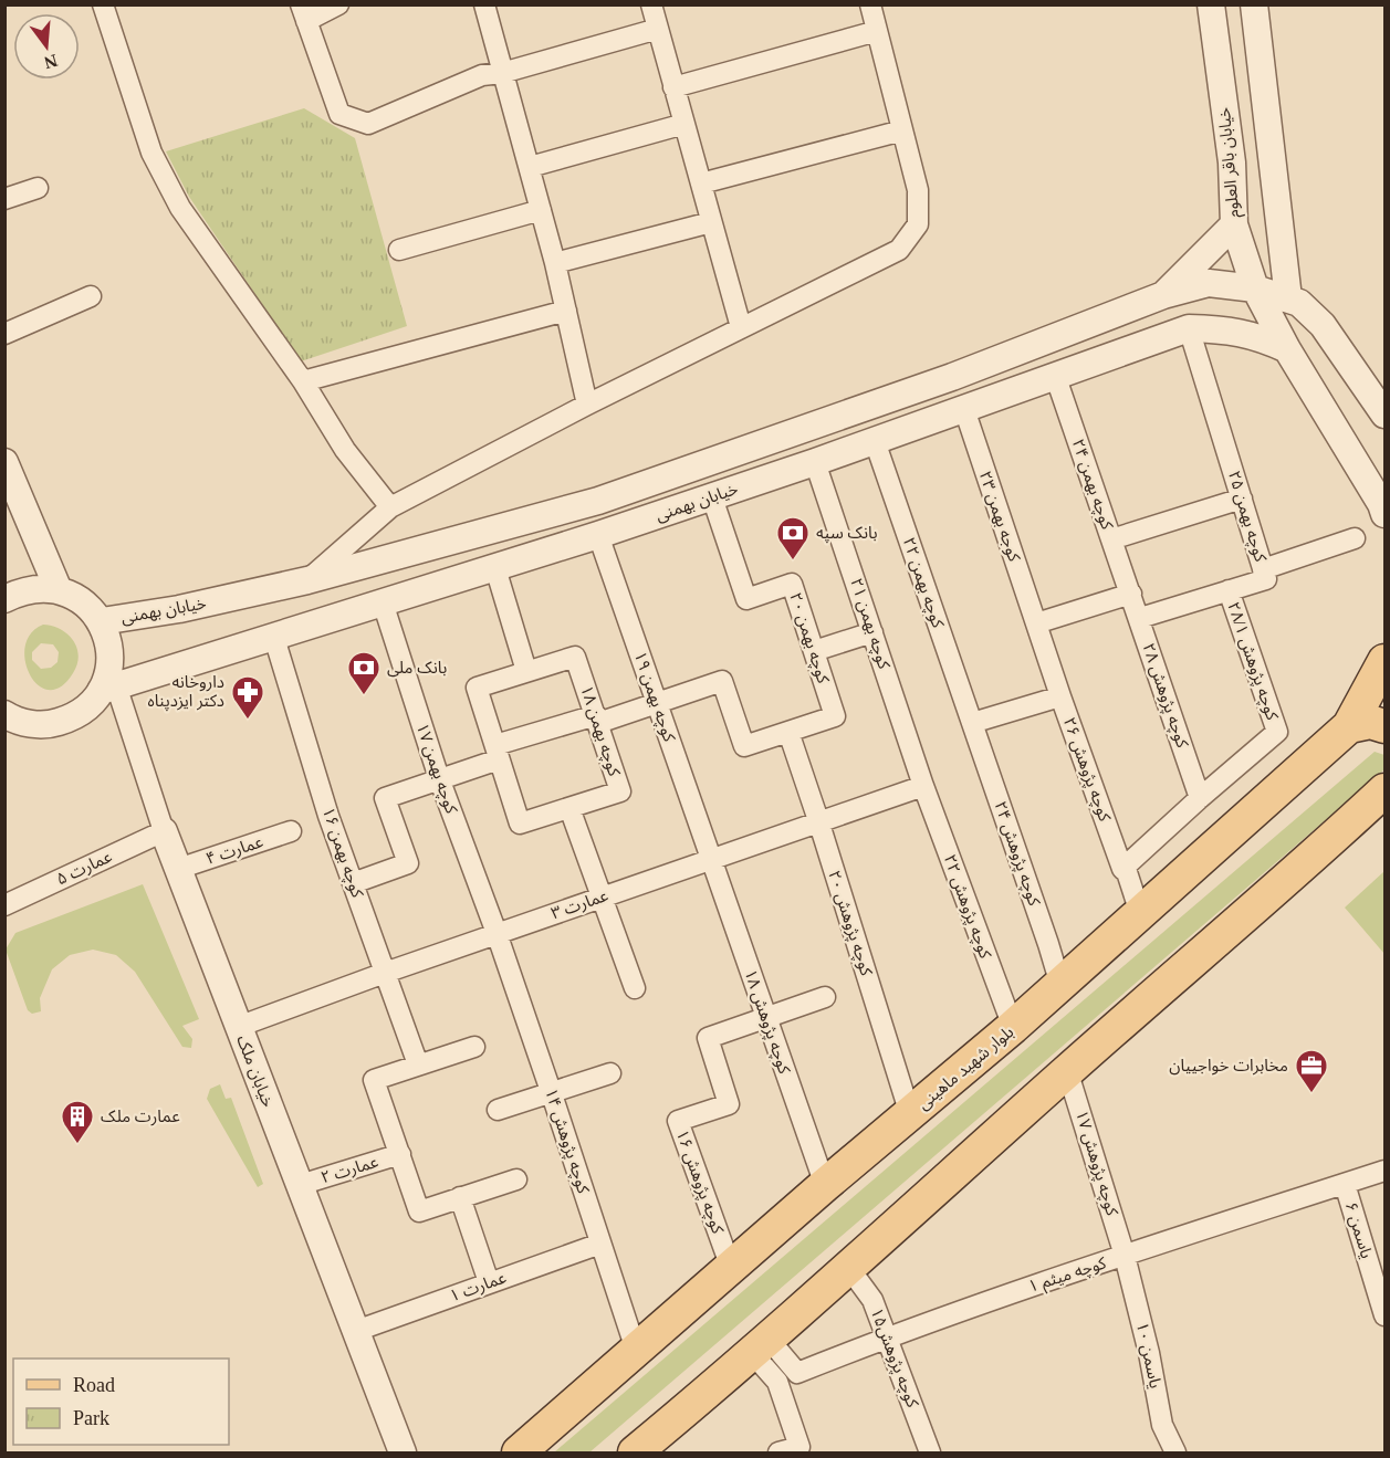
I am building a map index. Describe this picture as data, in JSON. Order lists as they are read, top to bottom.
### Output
{
  "streets": {
    "main road": ["بلوار شهید ماهینی"],
    "street": [
      "خیابان باقر العلوم",
      "کوچه بهمن ۲۴",
      "خیابان بهمنی",
      "کوجه بهمن ۲۳",
      "کوچه بهمن ۲۵",
      "کوچه بهمن ۲۲",
      "کوچه بهمن ۲۱",
      "کوچه بهمن ۲۰",
      "کوچه پژوهش ۲۸/۱",
      "کوچه پژوهش ۲۸",
      "کوچه بهمن ۱۹",
      "کوچه بهمن ۱۸",
      "کوچه بهمن ۱۷",
      "کوچه پژوهش ۲۶",
      "عمارت ۴",
      "کوچه بهمن ۱۶",
      "کوچه پژوهش ۲۴",
      "عمارت ۵",
      "عمارت ۳",
      "کوچه پژوهش ۲۲",
      "کوچه پژوهش ۲۰",
      "کوچه پژوهش ۱۸",
      "خیابان ملک",
      "کوچه پژوهش ۱۴",
      "کوچه پژوهش ۱۷",
      "عمارت ۲",
      "کوچه پژوهش ۱۶",
      "یاسمن ۶",
      "کوچه میثم ۱",
      "عمارت ۱",
      "یاسمن ۱۰",
      "کوچه پژوهش۱۵"
    ]
  },
  "crossings": [
    ["خیابان باقر العلوم", "خیابان بهمنی"],
    ["کوچه بهمن ۲۴", "خیابان بهمنی"],
    ["کوچه بهمن ۲۴", "کوچه پژوهش ۲۸"],
    ["خیابان بهمنی", "کوجه بهمن ۲۳"],
    ["خیابان بهمنی", "کوچه بهمن ۲۵"],
    ["خیابان بهمنی", "کوچه بهمن ۲۲"],
    ["خیابان بهمنی", "کوچه بهمن ۲۱"],
    ["خیابان بهمنی", "کوچه بهمن ۲۰"],
    ["خیابان بهمنی", "کوچه بهمن ۱۹"],
    ["خیابان بهمنی", "کوچه بهمن ۱۷"],
    ["خیابان بهمنی", "کوچه بهمن ۱۶"],
    ["خیابان بهمنی", "خیابان ملک"],
    ["کوجه بهمن ۲۳", "کوچه پژوهش ۲۶"],
    ["کوچه بهمن ۲۵", "کوچه پژوهش ۲۸/۱"],
    ["کوچه بهمن ۲۵", "کوچه پژوهش ۲۸"],
    ["کوچه بهمن ۲۲", "کوچه پژوهش ۲۴"],
    ["کوچه بهمن ۲۱", "عمارت ۳"],
    ["کوچه بهمن ۲۱", "کوچه پژوهش ۲۲"],
    ["کوچه بهمن ۲۰", "کوچه پژوهش ۲۰"],
    ["کوچه پژوهش ۲۸/۱", "کوچه پژوهش ۲۸"],
    ["کوچه بهمن ۱۹", "عمارت ۳"],
    ["کوچه بهمن ۱۹", "کوچه پژوهش ۱۸"],
    ["کوچه بهمن ۱۷", "عمارت ۳"],
    ["کوچه بهمن ۱۷", "کوچه پژوهش ۱۴"],
    ["کوچه پژوهش ۲۶", "بلوار شهید ماهینی"],
    ["عمارت ۴", "خیابان ملک"],
    ["کوچه بهمن ۱۶", "عمارت ۳"],
    ["کوچه پژوهش ۲۴", "بلوار شهید ماهینی"],
    ["عمارت ۵", "خیابان ملک"],
    ["عمارت ۳", "کوچه پژوهش ۲۲"],
    ["عمارت ۳", "کوچه پژوهش ۲۰"],
    ["عمارت ۳", "کوچه پژوهش ۱۸"],
    ["عمارت ۳", "خیابان ملک"],
    ["عمارت ۳", "کوچه پژوهش ۱۴"],
    ["کوچه پژوهش ۲۲", "بلوار شهید ماهینی"],
    ["کوچه پژوهش ۲۰", "بلوار شهید ماهینی"],
    ["کوچه پژوهش ۱۸", "بلوار شهید ماهینی"],
    ["کوچه پژوهش ۱۸", "کوچه پژوهش ۱۶"],
    ["بلوار شهید ماهینی", "کوچه پژوهش ۱۴"],
    ["بلوار شهید ماهینی", "کوچه پژوهش ۱۶"],
    ["خیابان ملک", "عمارت ۲"],
    ["خیابان ملک", "عمارت ۱"],
    ["کوچه پژوهش ۱۴", "عمارت ۱"],
    ["کوچه پژوهش ۱۷", "کوچه میثم ۱"],
    ["کوچه پژوهش ۱۷", "یاسمن ۱۰"],
    ["یاسمن ۶", "کوچه میثم ۱"],
    ["کوچه میثم ۱", "یاسمن ۱۰"],
    ["کوچه میثم ۱", "کوچه پژوهش۱۵"]
  ],
  "places": {
    "bank": ["بانک سپه", "بانک ملی"],
    "pharmacy": ["داروخانه دکتر ایزدپناه"],
    "office": ["مخابرات خواجییان"],
    "building": ["عمارت ملک"]
  },
  "legend": ["Road", "Park"],
  "north": "bottom"
}
